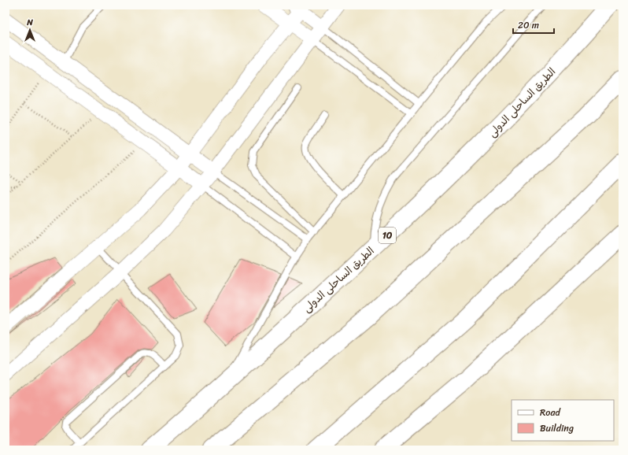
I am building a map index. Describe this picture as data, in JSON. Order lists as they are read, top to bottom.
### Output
{
  "streets": {
    "highway": ["الطريق الساحلى الدولى", "10"]
  },
  "legend": ["Road", "Building"],
  "scale_bar": "20 m",
  "north": "top"
}
